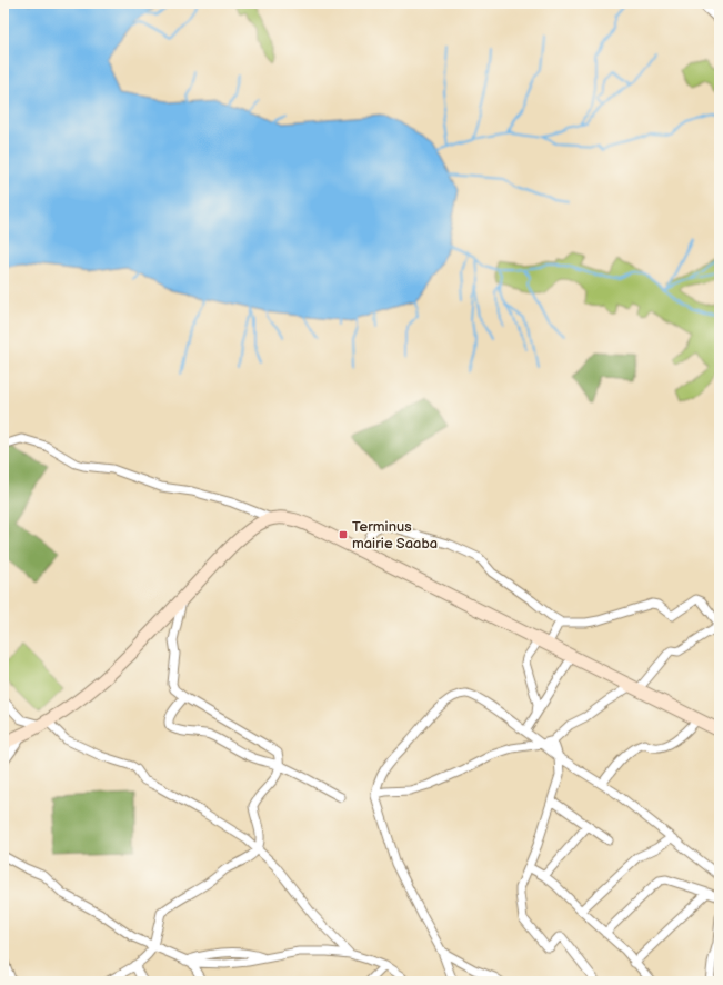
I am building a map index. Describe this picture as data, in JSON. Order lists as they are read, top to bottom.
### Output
{
  "places": {
    "transit": ["Terminus mairie Saaba"]
  }
}
